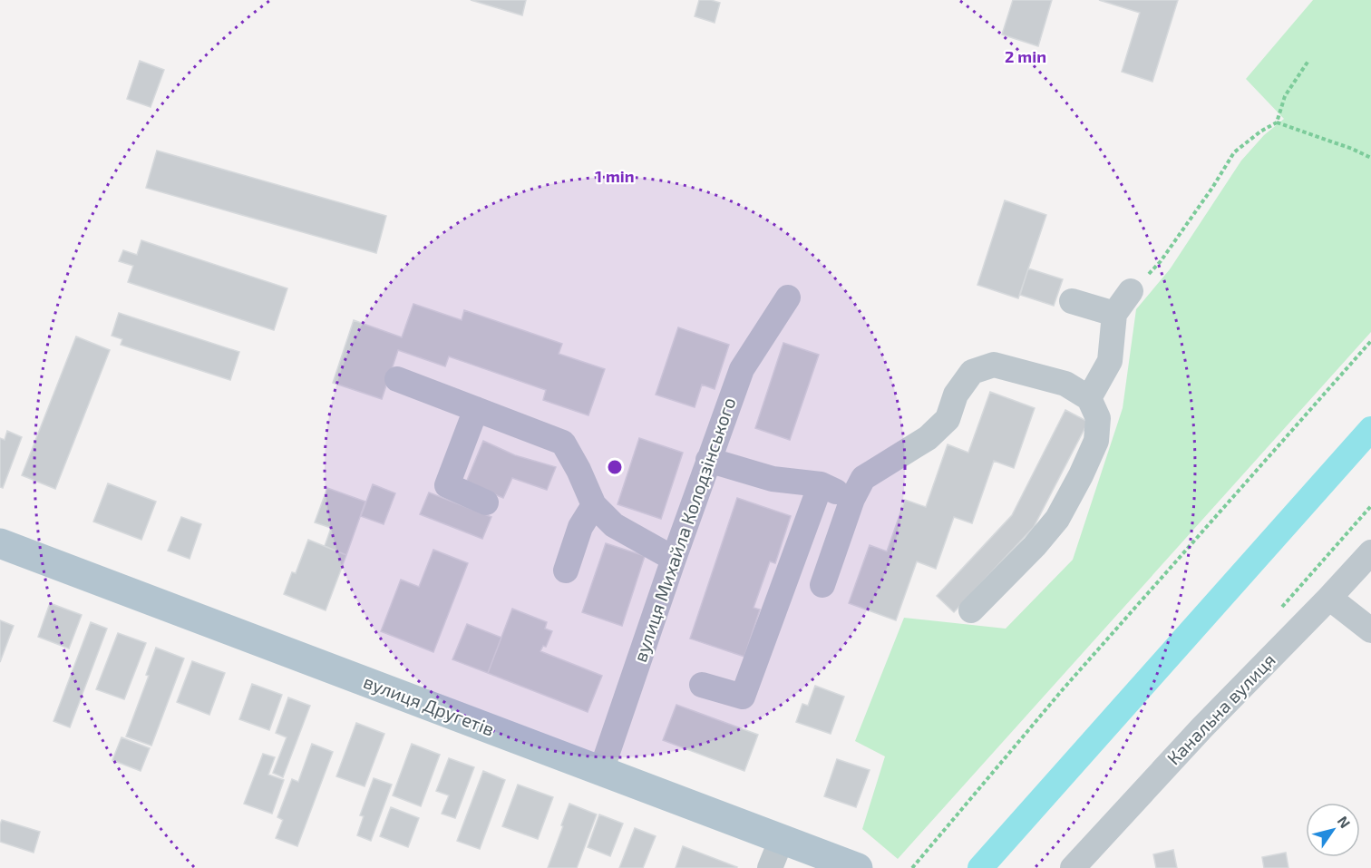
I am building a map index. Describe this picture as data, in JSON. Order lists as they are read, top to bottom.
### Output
{
  "streets": {
    "main road": ["вулиця Другетів"],
    "street": ["вулиця Михайла Колодзінського", "Канальна вулиця"]
  },
  "crossings": [
    ["вулиця Михайла Колодзінського", "вулиця Другетів"]
  ],
  "north": "top right",
  "rings": ["2 min", "1 min"]
}
